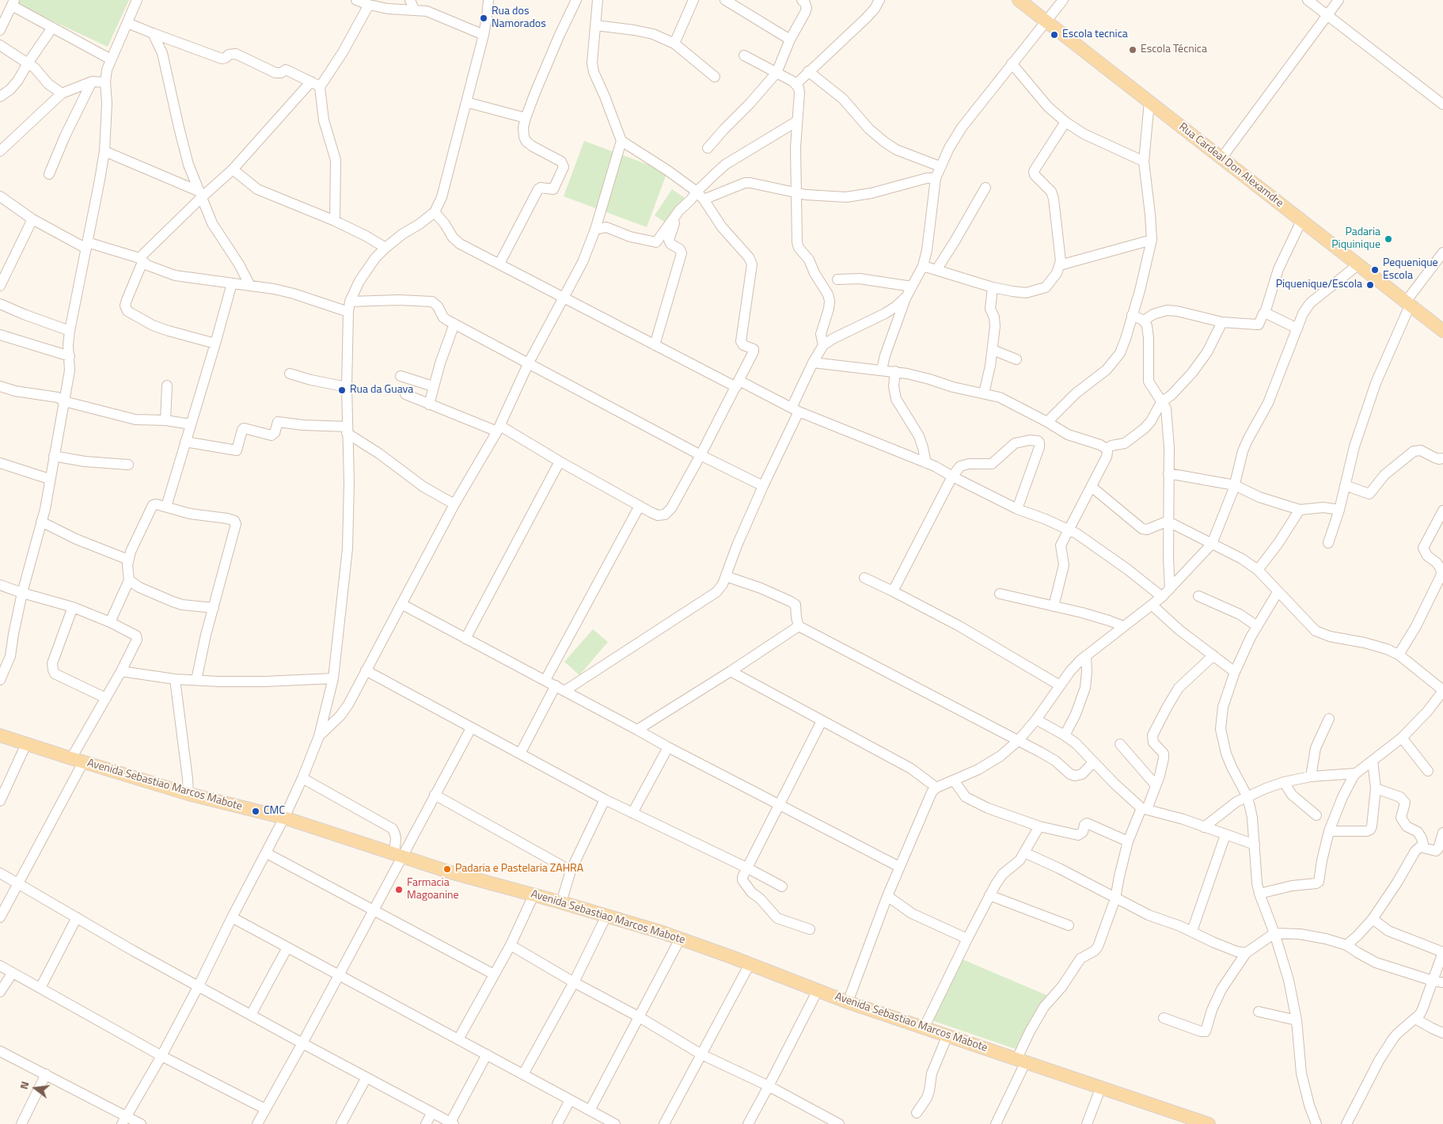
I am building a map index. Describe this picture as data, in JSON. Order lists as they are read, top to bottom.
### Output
{
  "streets": {
    "main road": ["Rua Cardeal Don Alexamdre", "Avenida Sebastiao Marcos Mabote"]
  },
  "places": [
    "Rua dos Namorados",
    "Escola tecnica",
    "Escola Técnica",
    "Padaria Piquinique",
    "Pequenique Escola",
    "Piquenique/Escola",
    "Rua da Guava",
    "CMC",
    "Padaria e Pastelaria ZAHRA",
    "Farmacia Magoanine"
  ],
  "north": "left"
}
